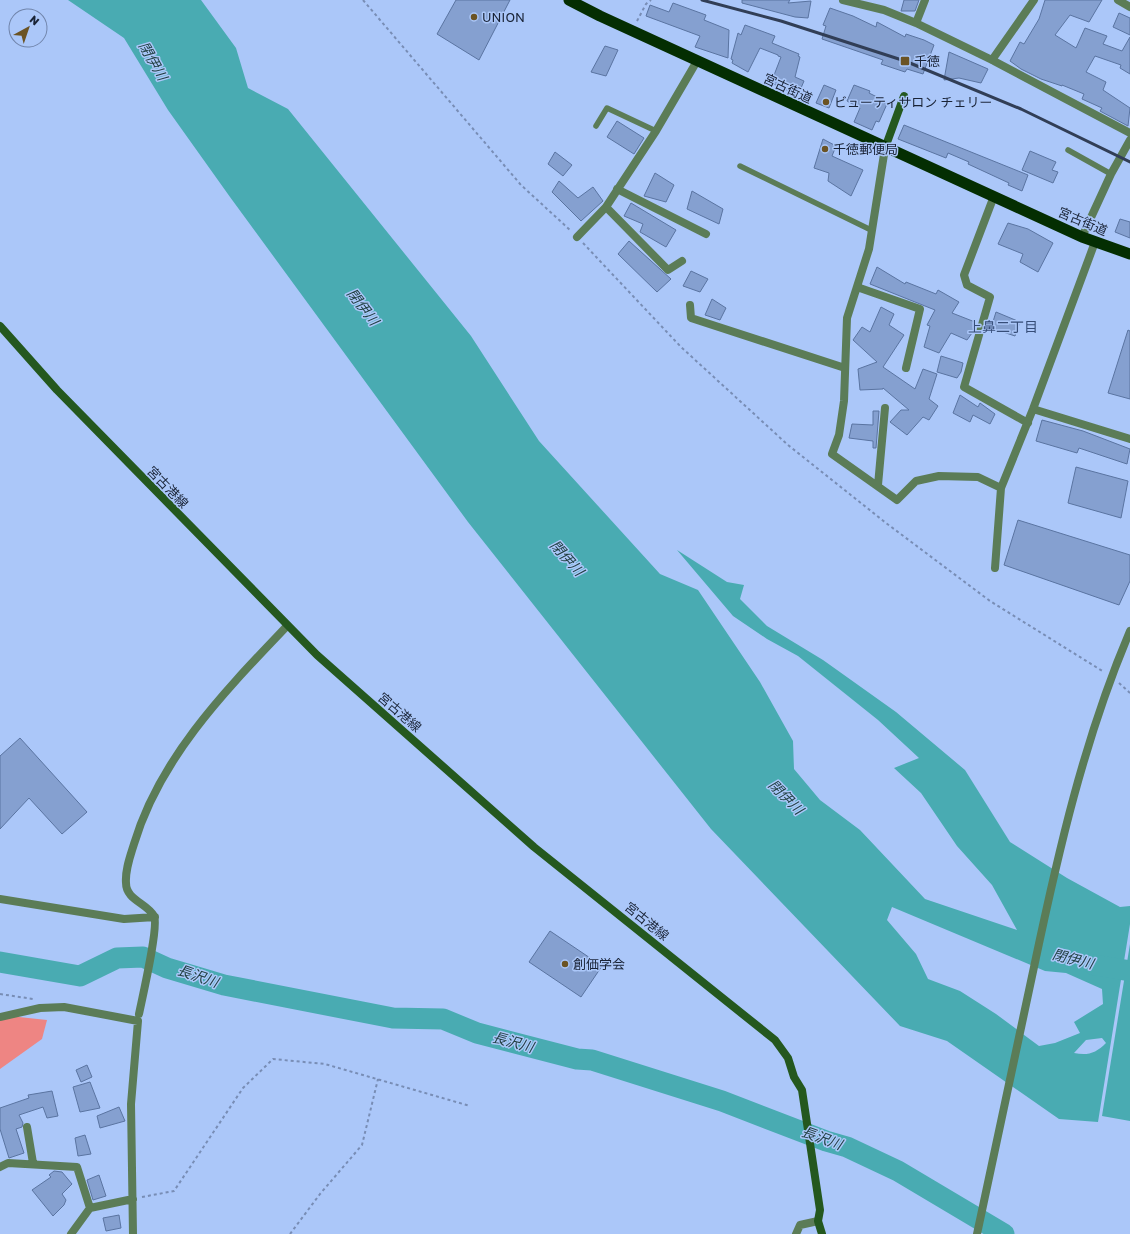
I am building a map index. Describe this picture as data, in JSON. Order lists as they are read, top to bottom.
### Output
{
  "streets": {
    "highway": ["宮古街道"],
    "main road": ["宮古港線"]
  },
  "districts": ["上鼻二丁目"],
  "water": ["閉伊川", "長沢川"],
  "places": {
    "other": [
      "UNION",
      "ビューティサロン チェリー",
      "千徳郵便局",
      "創価学会"
    ],
    "transit": ["千徳"]
  },
  "north": "top right"
}
